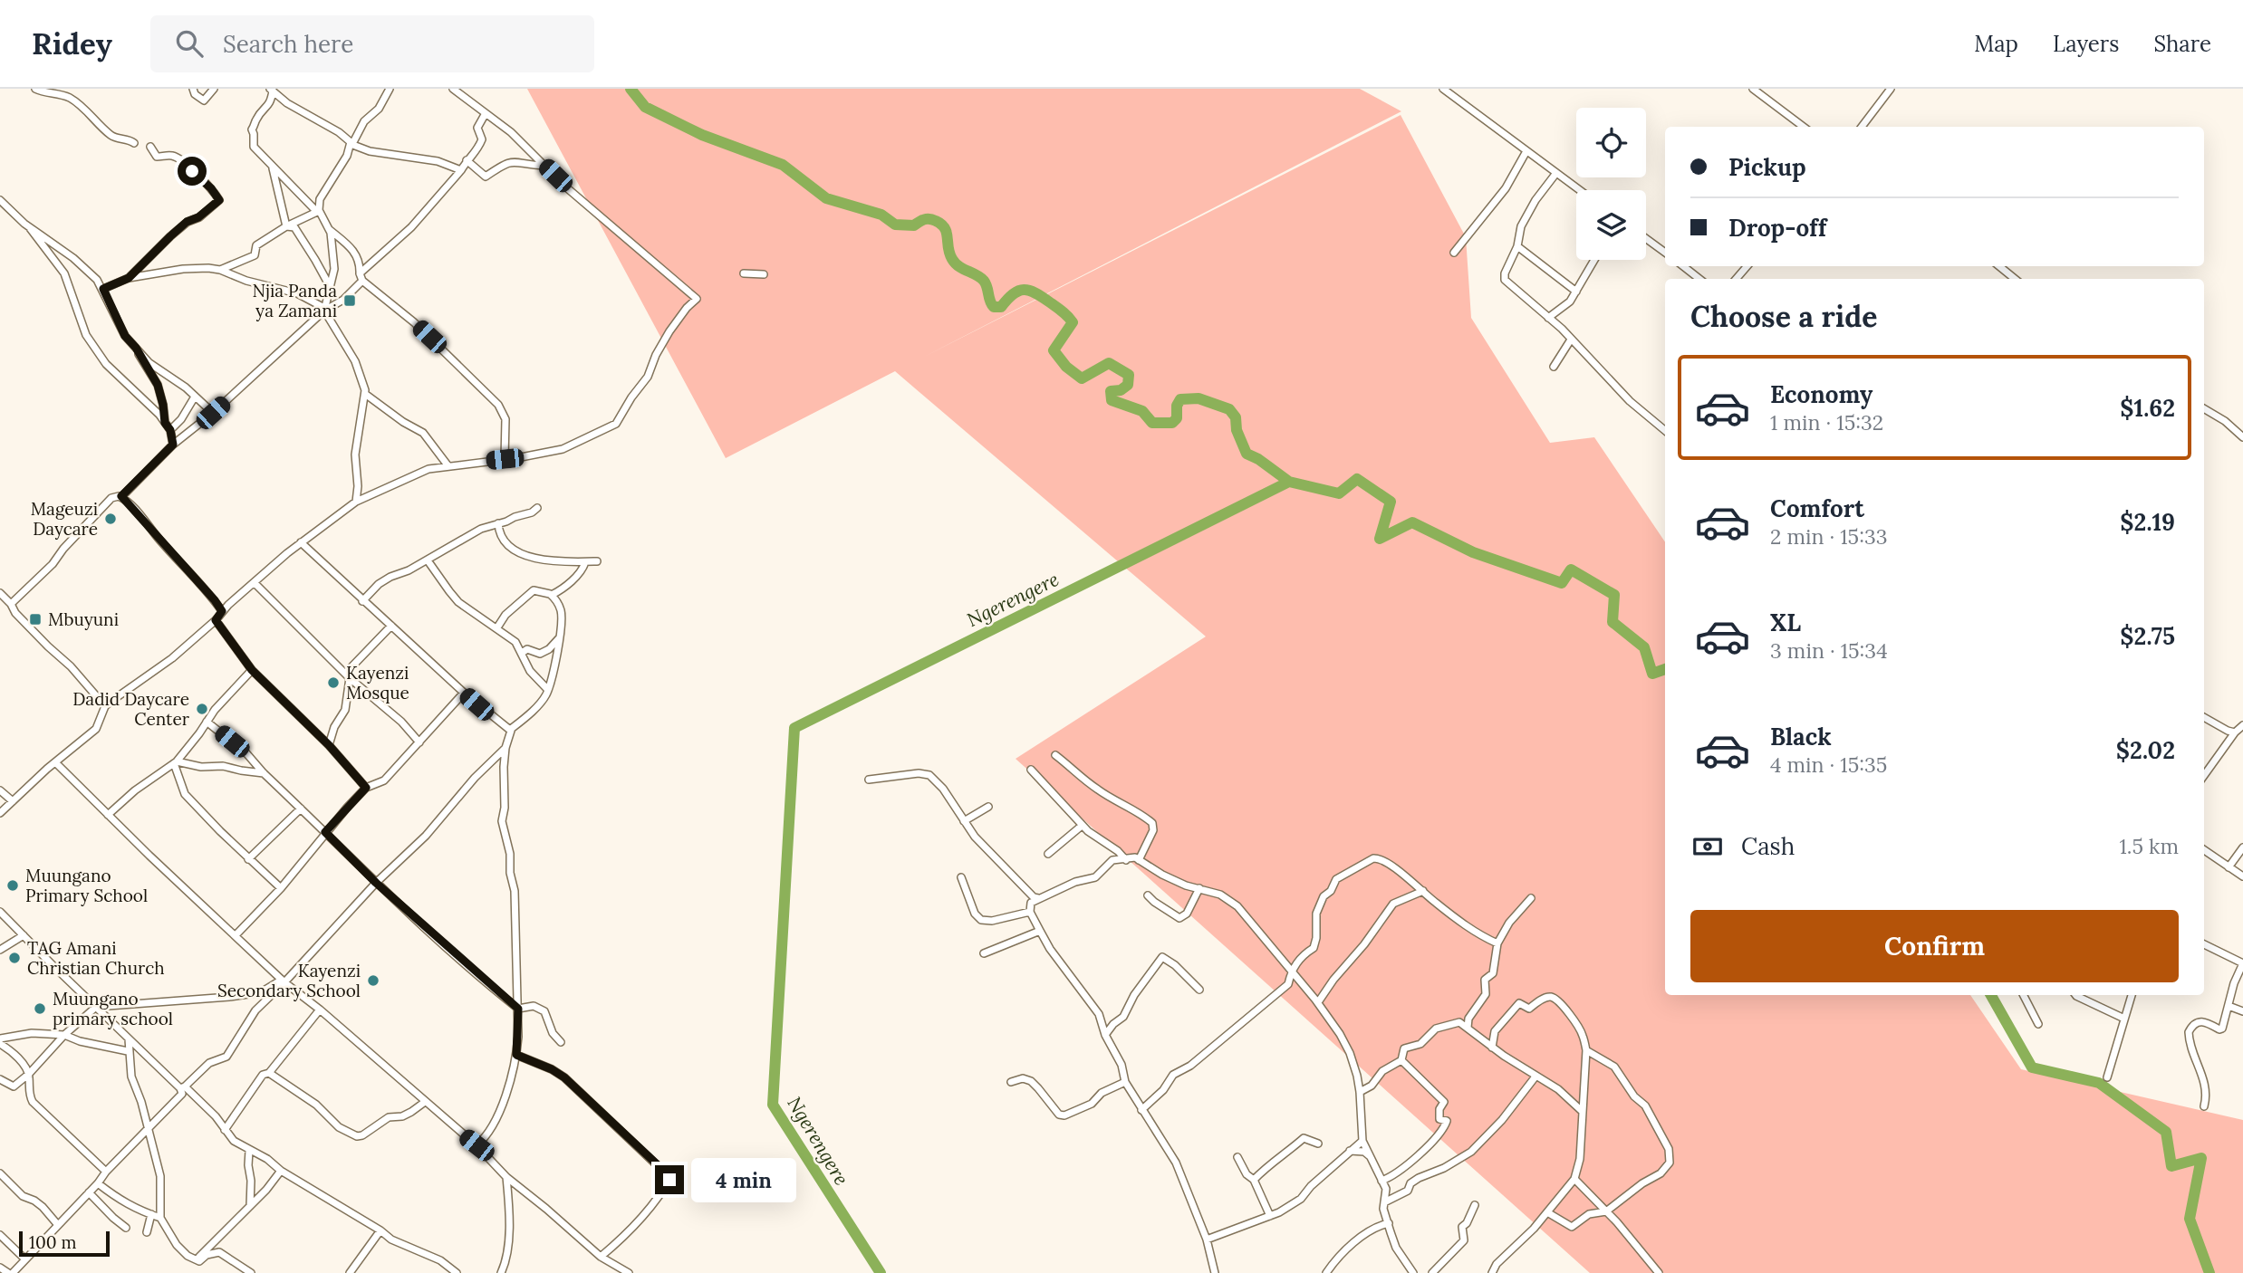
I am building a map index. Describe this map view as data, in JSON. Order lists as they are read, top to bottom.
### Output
{
  "water": ["Ngerengere"],
  "places": {
    "transit": ["Njia Panda ya Zamani", "Mbuyuni"],
    "other": [
      "Mageuzi Daycare",
      "Kayenzi Mosque",
      "Dadid Daycare Center",
      "Muungano Primary School",
      "TAG Amani Christian Church",
      "Kayenzi Secondary School",
      "Muungano primary school"
    ]
  },
  "scale_bar": "100 m",
  "page": {
    "header": "Ridey",
    "search": "Search here",
    "nav": ["Map", "Layers", "Share"],
    "banner": ["Pickup", "Drop-off"],
    "heading": "Choose a ride",
    "list": [
      {
        "name": "Economy",
        "note": "1 min · 15:32",
        "value": "$1.62"
      },
      {
        "name": "Comfort",
        "note": "2 min · 15:33",
        "value": "$2.19"
      },
      {
        "name": "XL",
        "note": "3 min · 15:34",
        "value": "$2.75"
      },
      {
        "name": "Black",
        "note": "4 min · 15:35",
        "value": "$2.02"
      }
    ],
    "pay": ["Cash", "1.5 km"],
    "buttons": "Confirm",
    "bubble": "4 min",
    "scale": "100 m"
  }
}
